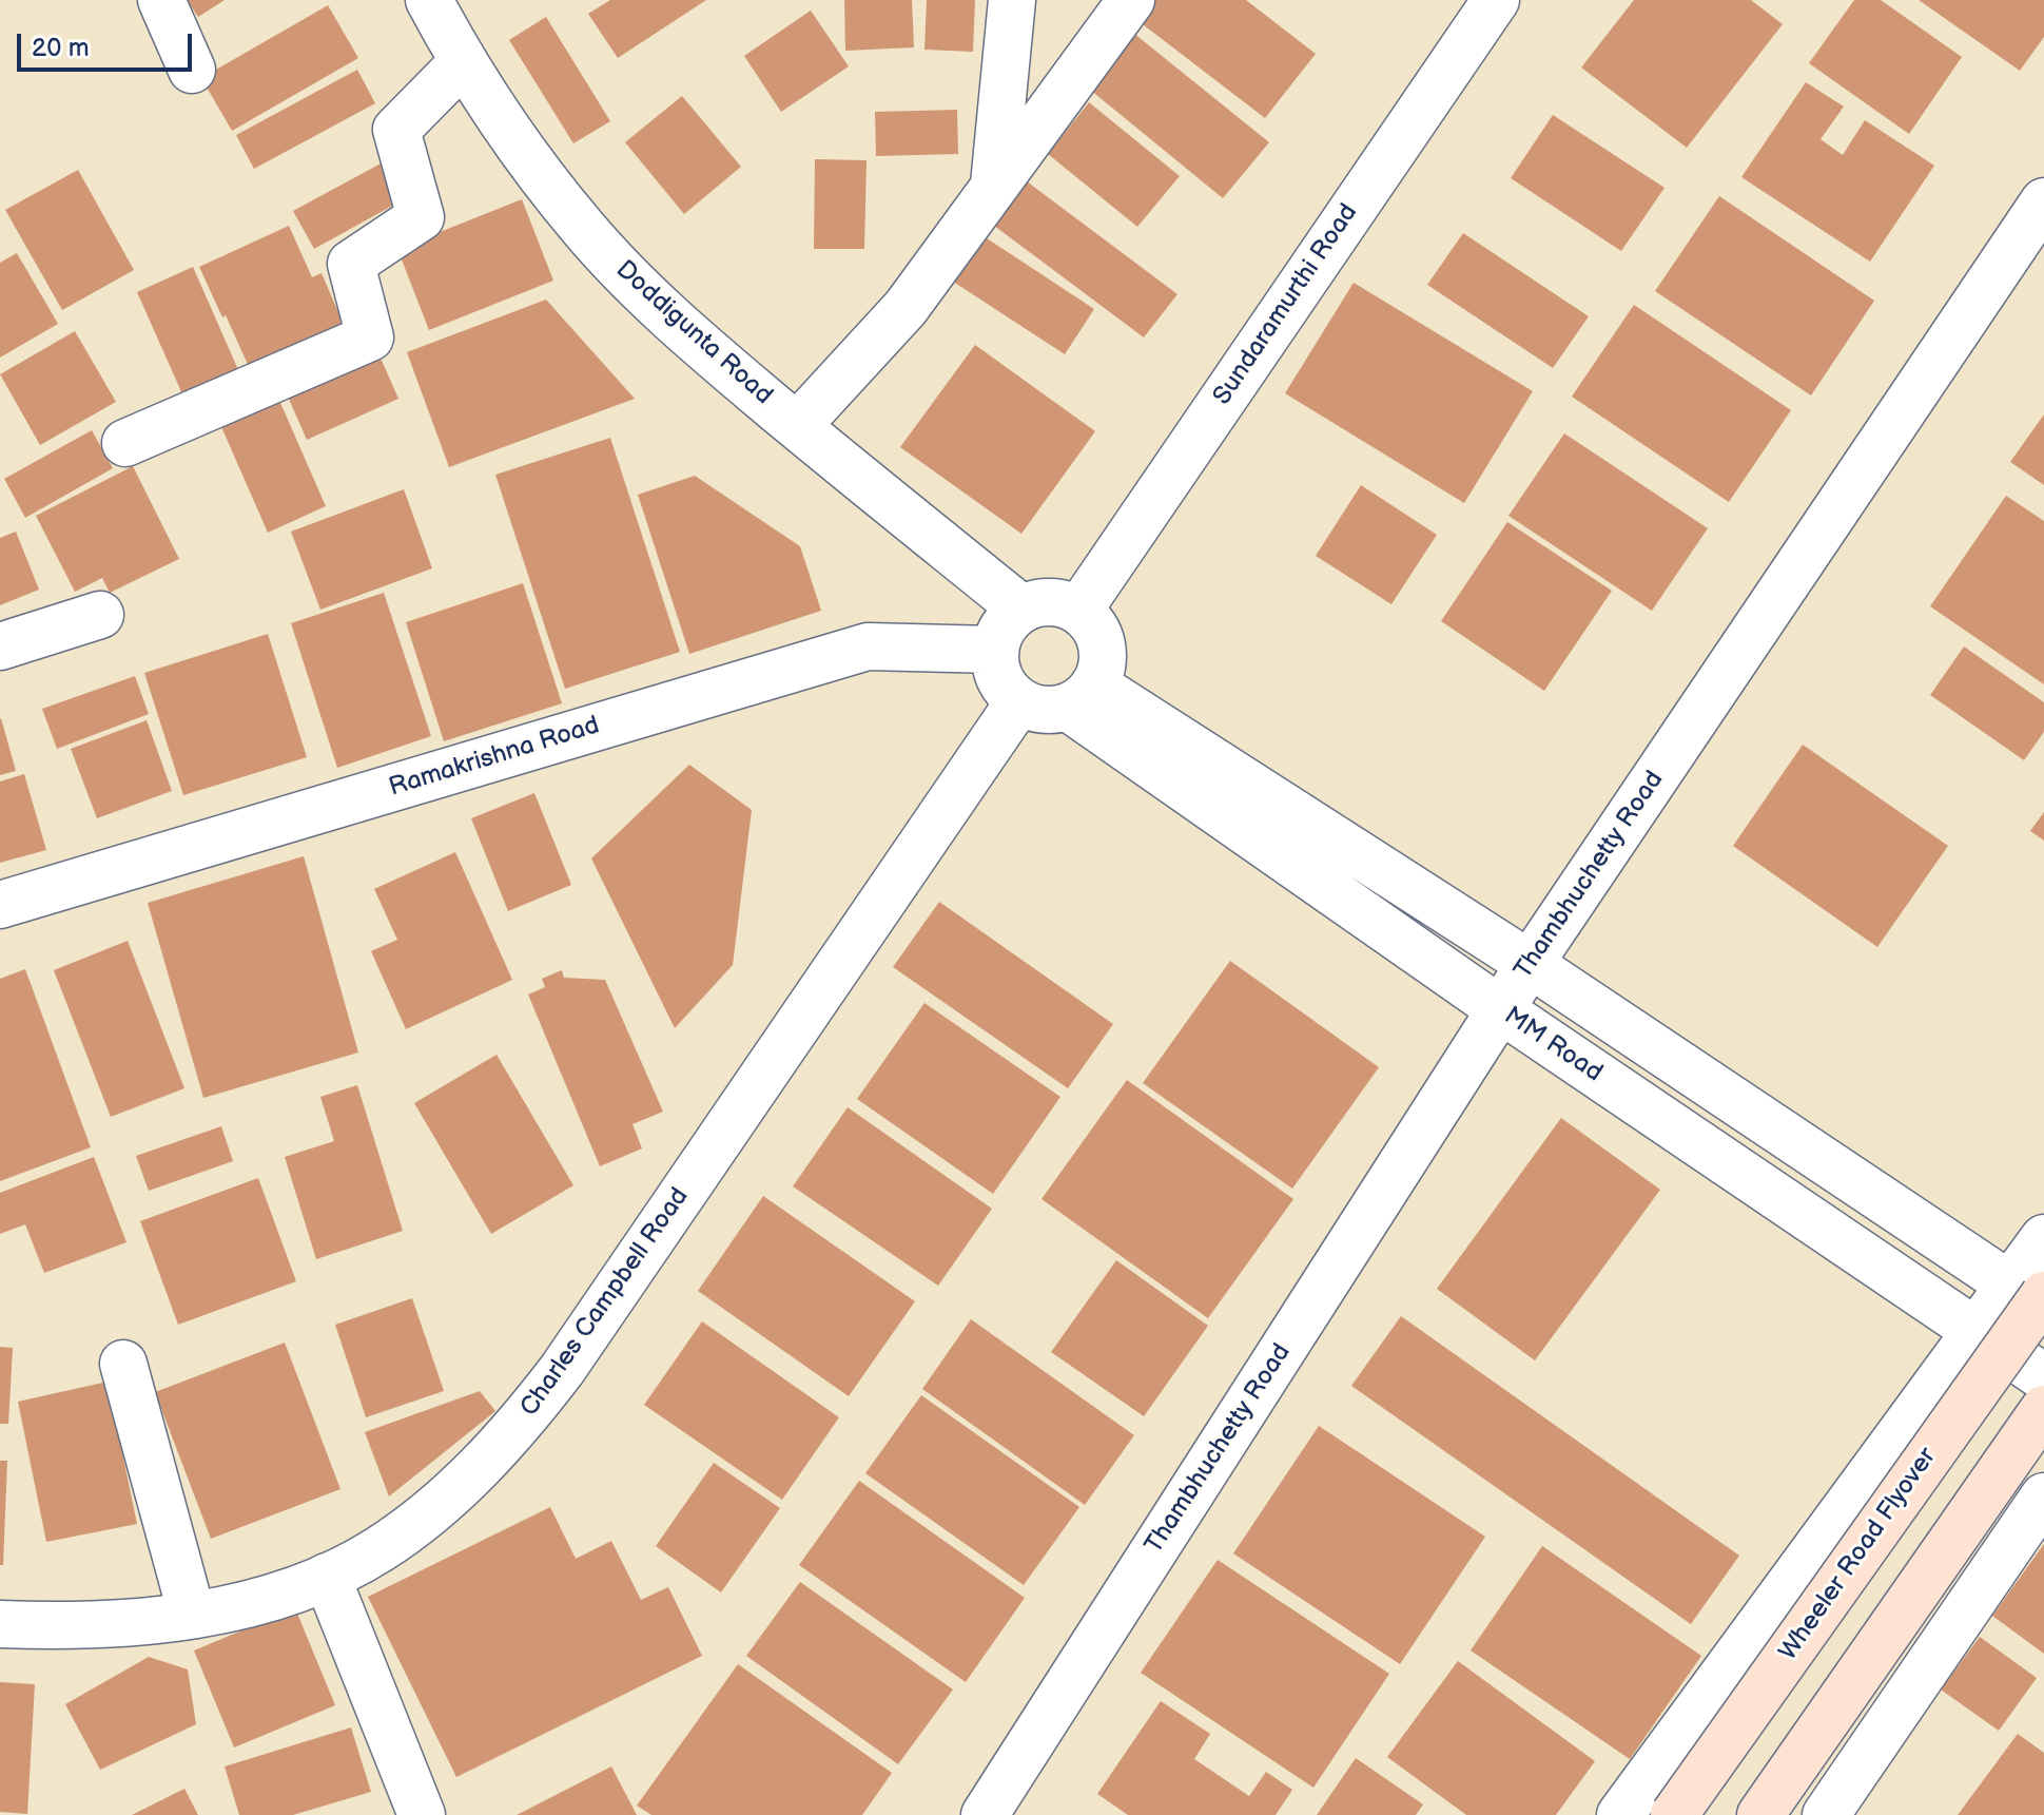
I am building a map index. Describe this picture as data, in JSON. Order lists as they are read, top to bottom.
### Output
{
  "streets": {
    "main road": ["Wheeler Road Flyover"],
    "street": [
      "Sundaramurthi Road",
      "Doddigunta Road",
      "Ramakrishna Road",
      "Thambhuchetty Road",
      "MM Road",
      "Charles Campbell Road"
    ]
  },
  "crossings": [
    ["Sundaramurthi Road", "Doddigunta Road"],
    ["Sundaramurthi Road", "Ramakrishna Road"],
    ["Sundaramurthi Road", "MM Road"],
    ["Sundaramurthi Road", "Charles Campbell Road"],
    ["Doddigunta Road", "Ramakrishna Road"],
    ["Doddigunta Road", "MM Road"],
    ["Doddigunta Road", "Charles Campbell Road"],
    ["Ramakrishna Road", "MM Road"],
    ["Ramakrishna Road", "Charles Campbell Road"],
    ["Thambhuchetty Road", "MM Road"],
    ["MM Road", "Charles Campbell Road"]
  ],
  "scale_bar": "20 m"
}
